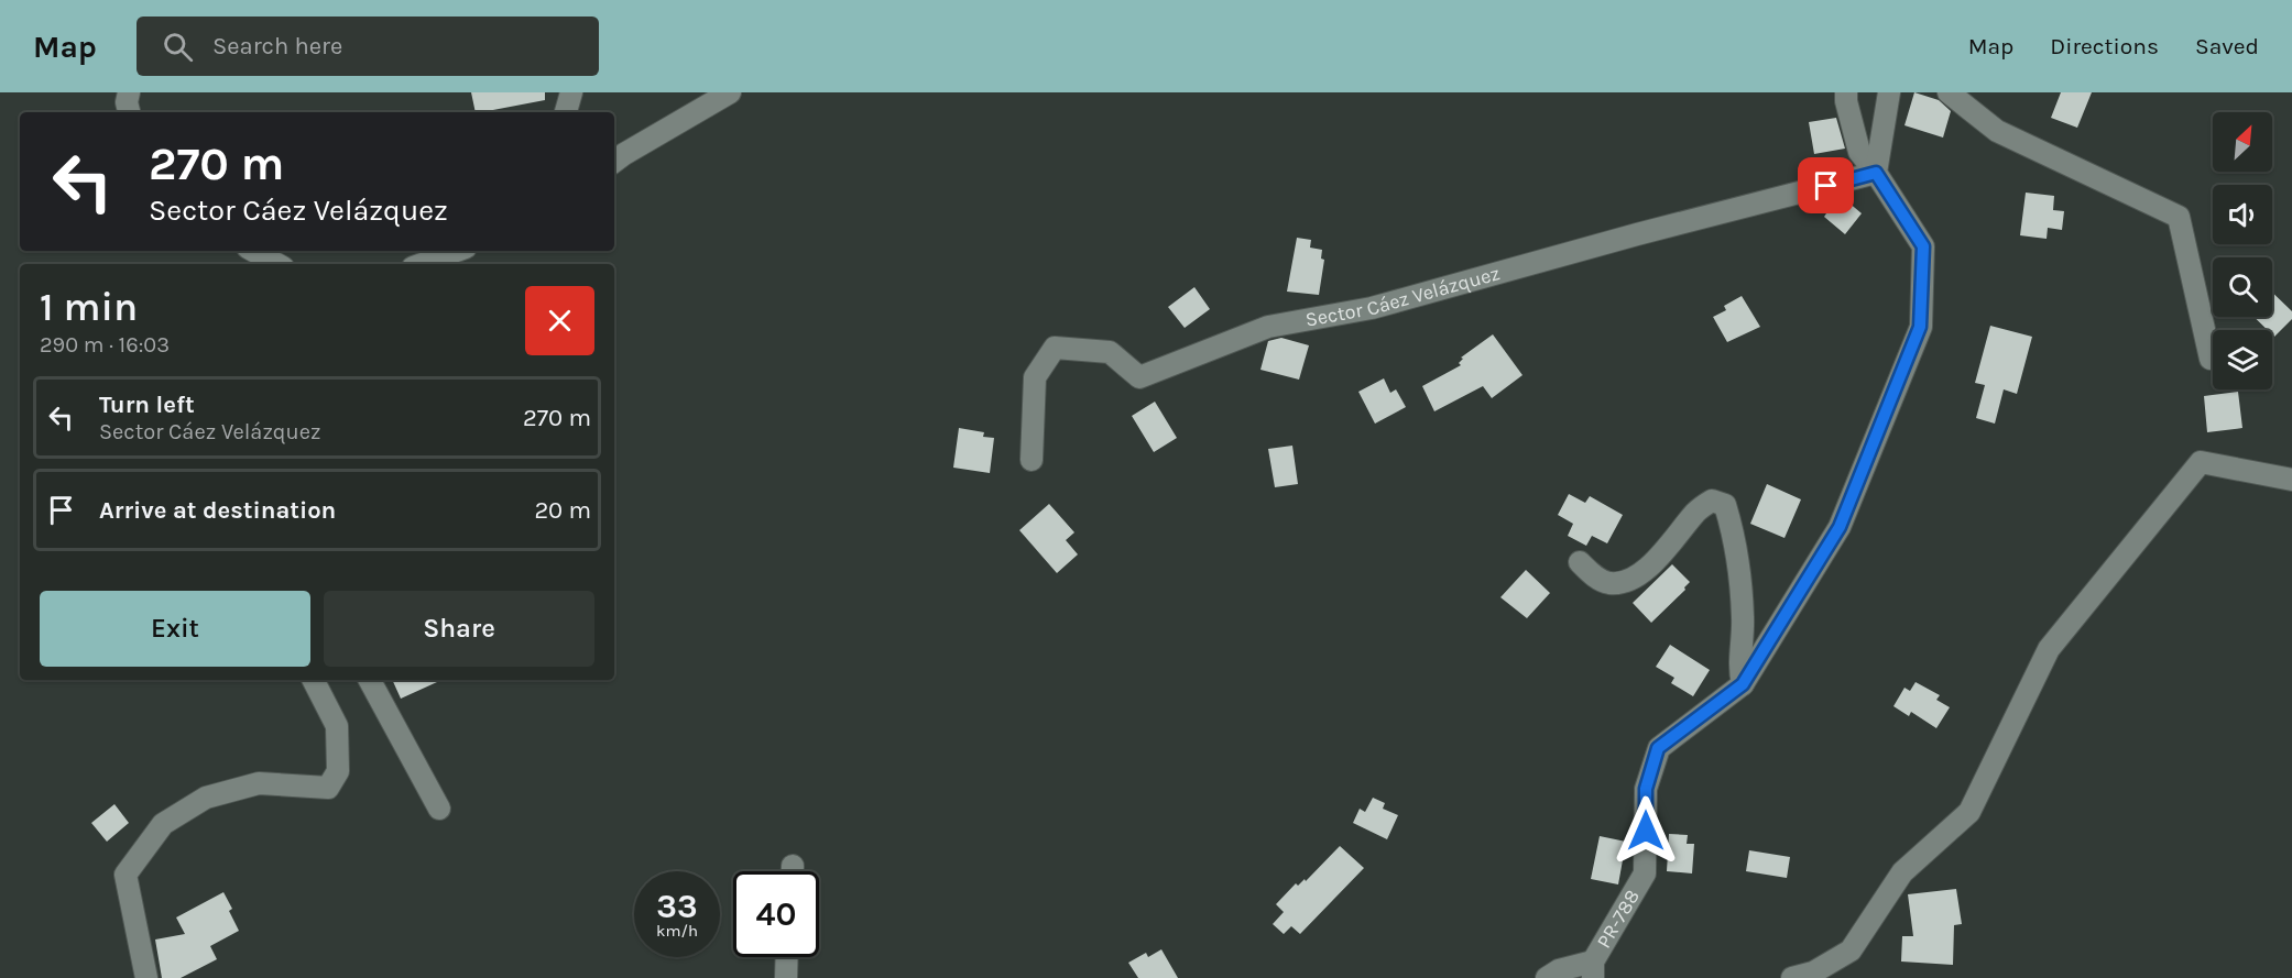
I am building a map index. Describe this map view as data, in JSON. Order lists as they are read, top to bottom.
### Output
{
  "streets": {
    "street": ["Sector Cáez Velázquez", "PR-788"]
  },
  "crossings": [
    ["Sector Cáez Velázquez", "PR-788"]
  ],
  "north": "top right",
  "page": {
    "header": "Map",
    "search": "Search here",
    "nav": ["Map", "Directions", "Saved"],
    "turn": ["270 m", "Sector Cáez Velázquez"],
    "heading": ["1 min", "290 m · 16:03"],
    "list": [
      {
        "name": "Turn left",
        "note": "Sector Cáez Velázquez",
        "value": "270 m"
      },
      {
        "name": "Arrive at destination",
        "value": "20 m"
      }
    ],
    "buttons": ["Exit", "Share"],
    "speed": "33 km/h",
    "limit": "40"
  }
}
